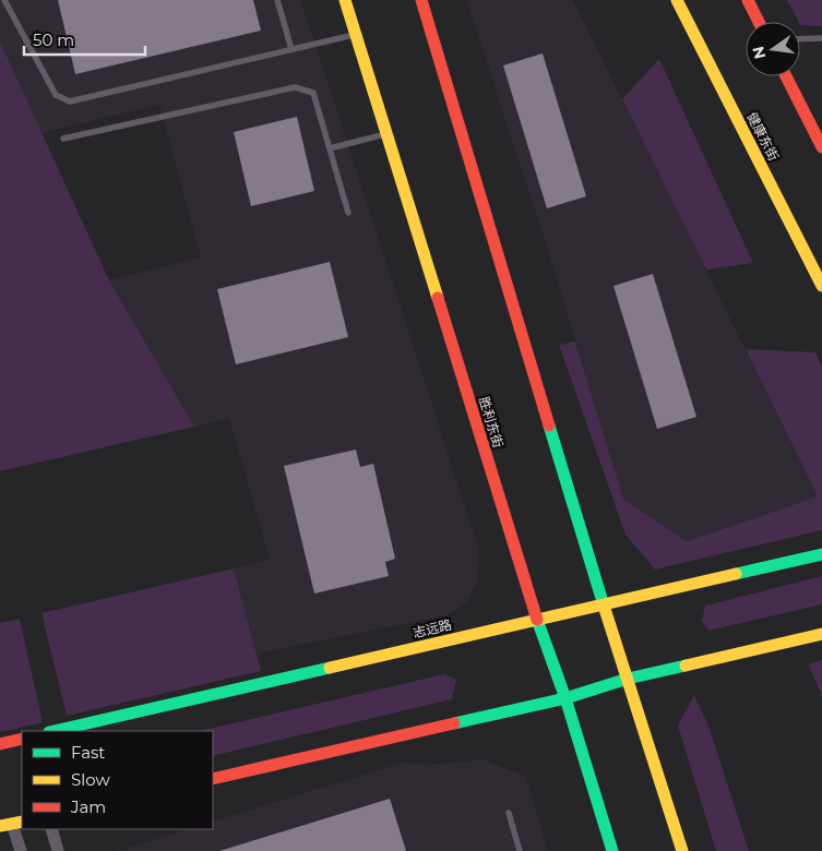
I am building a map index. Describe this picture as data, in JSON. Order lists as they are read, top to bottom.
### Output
{
  "streets": {
    "main road": ["健康东街", "胜利东街", "志远路"]
  },
  "crossings": [
    ["胜利东街", "志远路"]
  ],
  "legend": ["Fast", "Slow", "Jam"],
  "scale_bar": "50 m",
  "north": "left"
}
